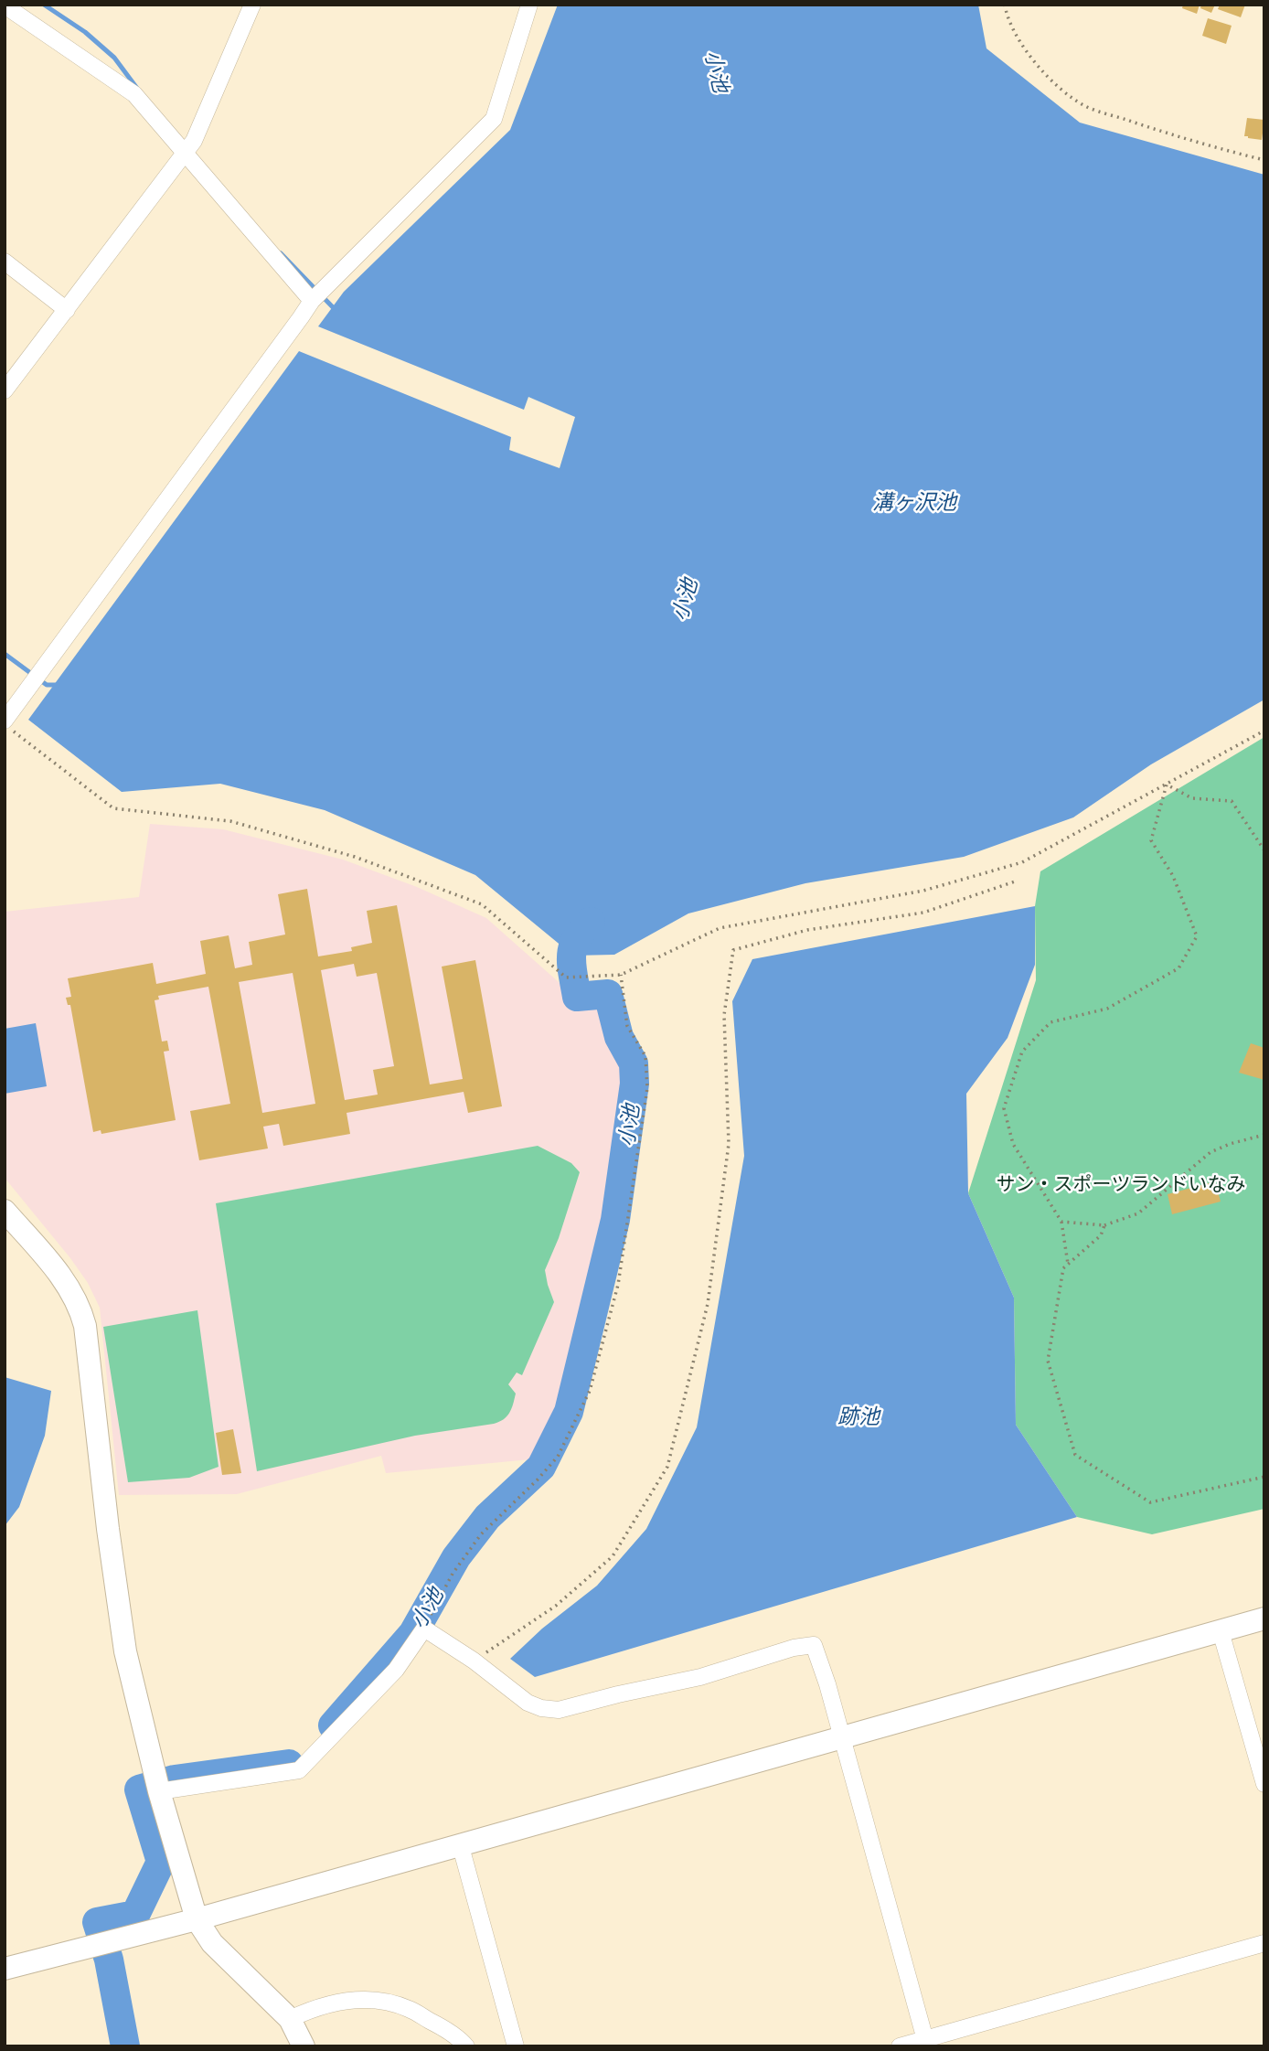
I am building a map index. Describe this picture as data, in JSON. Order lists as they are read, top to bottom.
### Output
{
  "water": ["小池", "溝ヶ沢池", "跡池"],
  "parks": ["サン・スポーツランドいなみ"]
}
